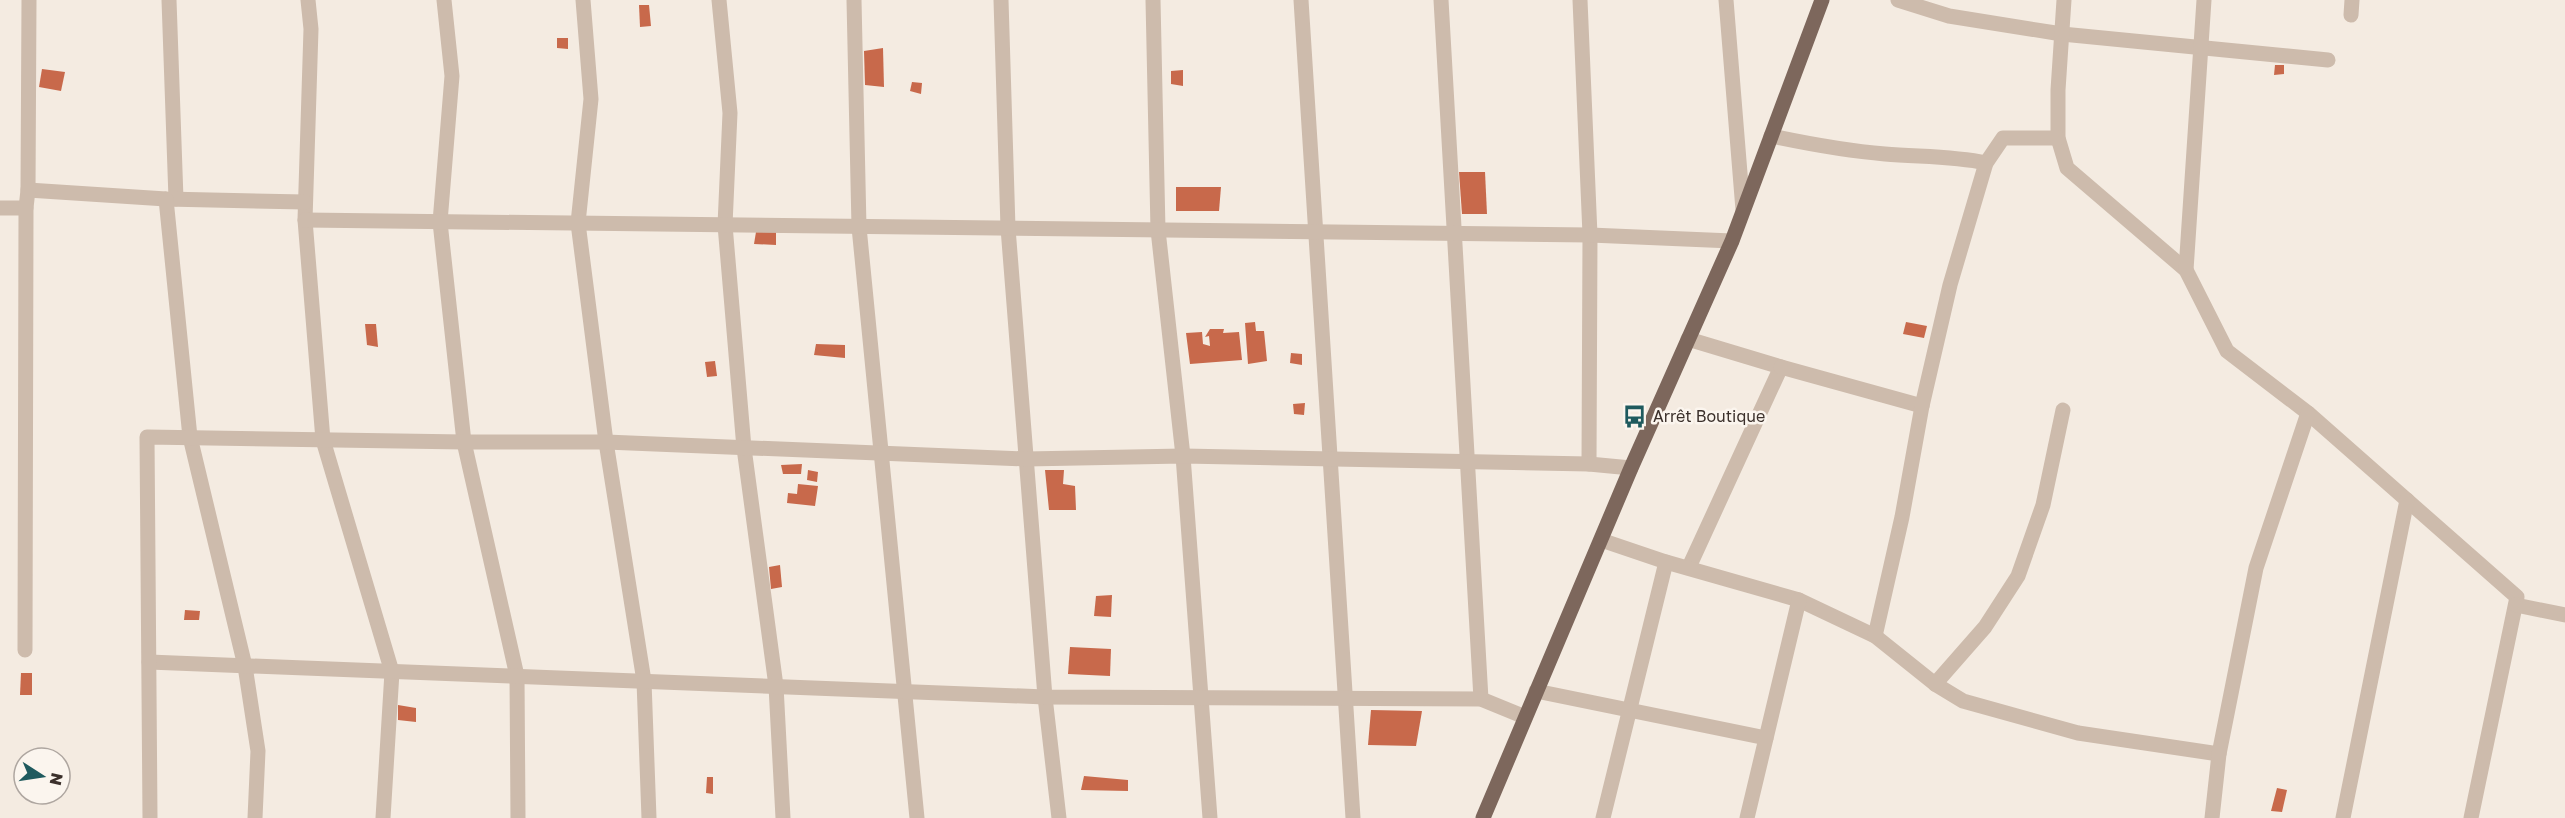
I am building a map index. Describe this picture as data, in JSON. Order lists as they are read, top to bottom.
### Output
{
  "places": {
    "bus stop": ["Arrêt Boutique"]
  },
  "north": "right"
}
